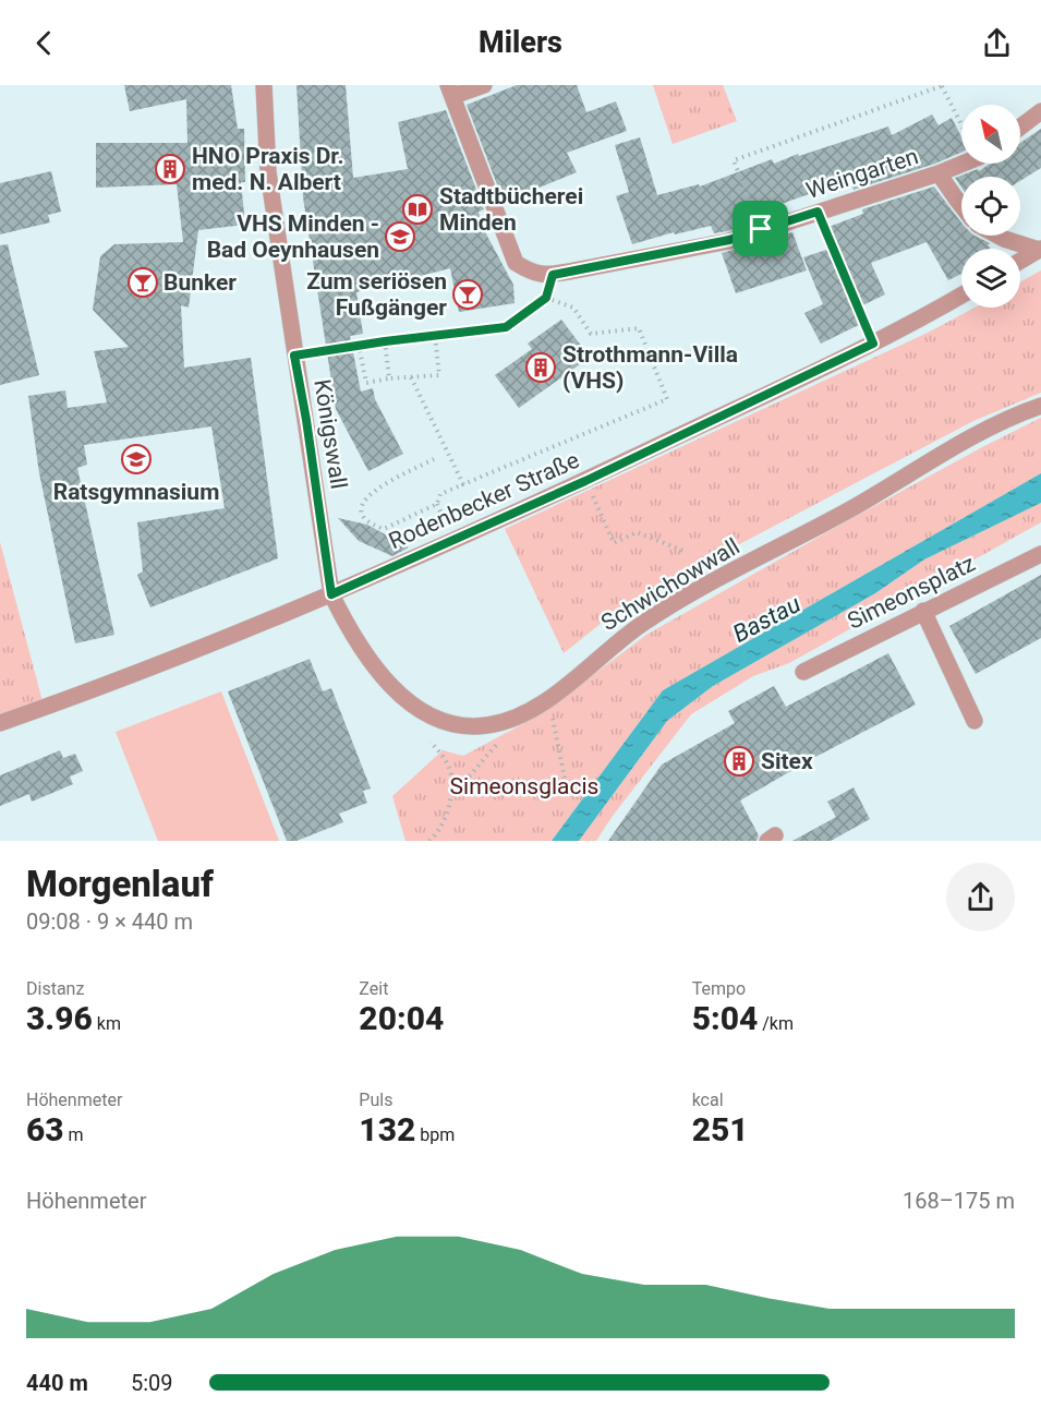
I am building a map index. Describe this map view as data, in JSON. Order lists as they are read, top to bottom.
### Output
{
  "streets": {
    "street": [
      "Weingarten",
      "Königswall",
      "Rodenbecker Straße",
      "Schwichowwall",
      "Simeonsplatz"
    ]
  },
  "crossings": [
    ["Königswall", "Rodenbecker Straße"],
    ["Königswall", "Schwichowwall"],
    ["Rodenbecker Straße", "Schwichowwall"]
  ],
  "water": ["Bastau"],
  "parks": ["Simeonsglacis"],
  "places": {
    "building": ["HNO Praxis Dr. med. N. Albert", "Strothmann-Villa (VHS)", "Sitex"],
    "library": ["Stadtbücherei Minden"],
    "school or university": ["VHS Minden - Bad Oeynhausen", "Ratsgymnasium"],
    "bar": ["Bunker", "Zum seriösen Fußgänger"]
  },
  "north": "top left",
  "page": {
    "header": "Milers",
    "heading": ["Morgenlauf", "09:08 · 9 × 440 m"],
    "stats": [
      ["Distanz", "3.96 km"],
      ["Zeit", "20:04"],
      ["Tempo", "5:04 /km"],
      ["Höhenmeter", "63 m"],
      ["Puls", "132 bpm"],
      ["kcal", "251"]
    ],
    "chart": ["Höhenmeter", "168–175 m"],
    "list": [
      {
        "name": "440 m",
        "note": "5:09"
      }
    ]
  }
}
